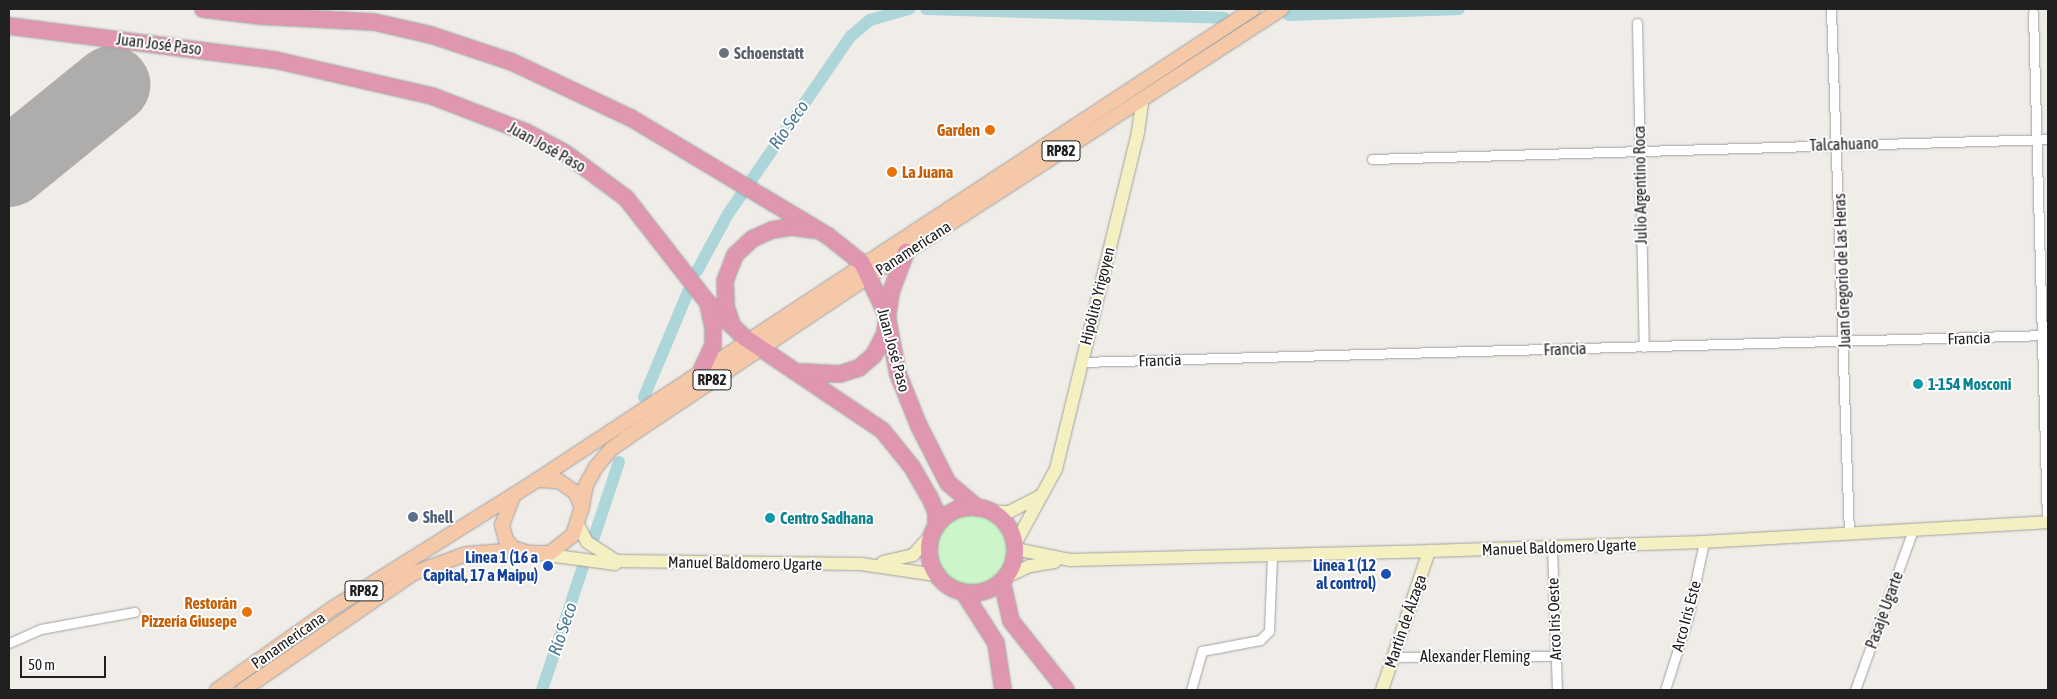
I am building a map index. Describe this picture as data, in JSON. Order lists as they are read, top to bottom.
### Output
{
  "streets": {
    "highway": ["Juan José Paso"],
    "main road": ["RP82", "Panamericana"],
    "street": [
      "Talcahuano",
      "Julio Argentino Roca",
      "Juan Gregorio de Las Heras",
      "Hipólito Yrigoyen",
      "Francia",
      "Manuel Baldomero Ugarte",
      "Pasaje Ugarte",
      "Arco Iris Este",
      "Arco Iris Oeste",
      "Martín de Álzaga",
      "Alexander Fleming"
    ]
  },
  "crossings": [
    ["Juan José Paso", "Panamericana"],
    ["Juan José Paso", "Hipólito Yrigoyen"],
    ["Juan José Paso", "Manuel Baldomero Ugarte"],
    ["Talcahuano", "Julio Argentino Roca"],
    ["Talcahuano", "Juan Gregorio de Las Heras"],
    ["Julio Argentino Roca", "Francia"],
    ["Panamericana", "Hipólito Yrigoyen"],
    ["Panamericana", "Manuel Baldomero Ugarte"],
    ["Juan Gregorio de Las Heras", "Francia"],
    ["Juan Gregorio de Las Heras", "Manuel Baldomero Ugarte"],
    ["Hipólito Yrigoyen", "Francia"],
    ["Hipólito Yrigoyen", "Manuel Baldomero Ugarte"],
    ["Manuel Baldomero Ugarte", "Pasaje Ugarte"],
    ["Manuel Baldomero Ugarte", "Arco Iris Este"],
    ["Manuel Baldomero Ugarte", "Arco Iris Oeste"],
    ["Manuel Baldomero Ugarte", "Martín de Álzaga"],
    ["Arco Iris Oeste", "Alexander Fleming"],
    ["Martín de Álzaga", "Alexander Fleming"]
  ],
  "water": ["Río Seco"],
  "places": [
    "Schoenstatt",
    "Garden",
    "La Juana",
    "1-154 Mosconi",
    "Shell",
    "Centro Sadhana",
    "Linea 1 (16 a Capital, 17 a Maipu)",
    "Linea 1 (12 al control)",
    "Restorán Pizzería Giusepe"
  ],
  "scale_bar": "50 m"
}
